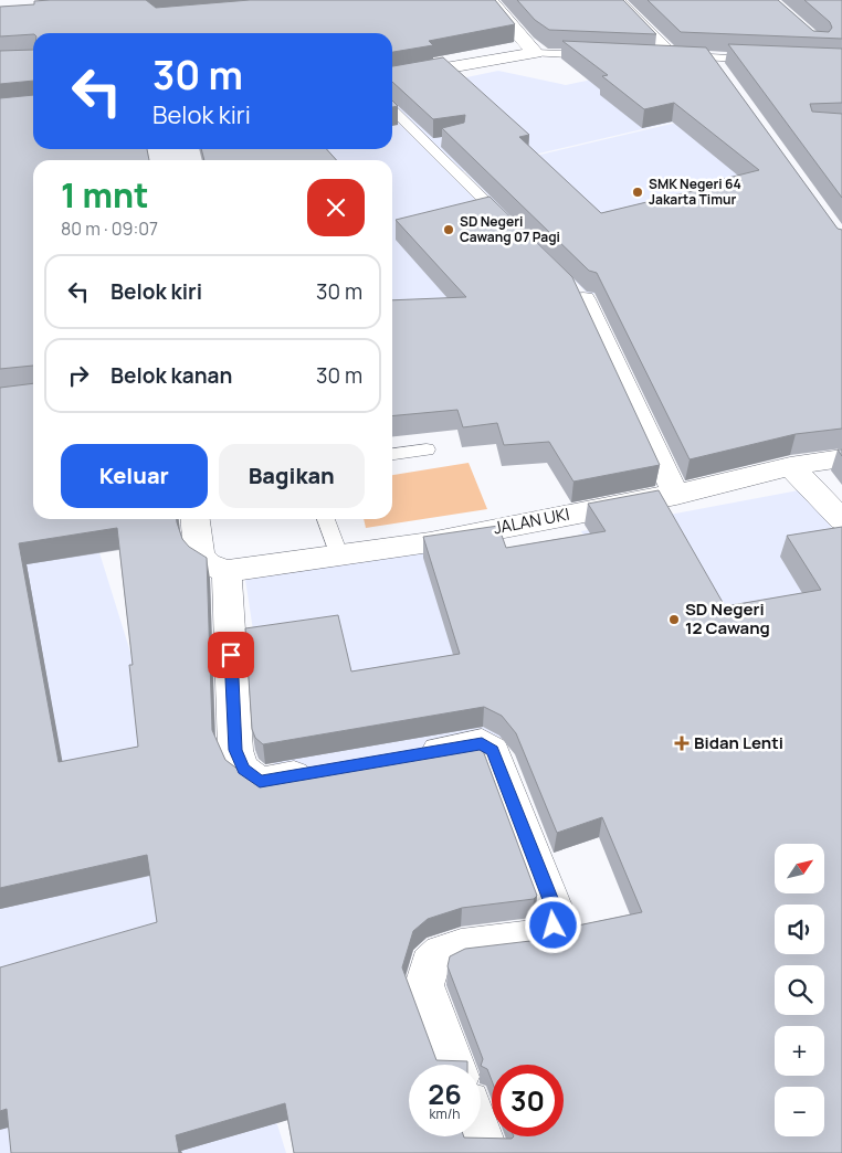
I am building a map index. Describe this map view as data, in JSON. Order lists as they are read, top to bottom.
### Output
{
  "streets": {
    "street": ["JALAN UKI"]
  },
  "places": {
    "other": ["SMK Negeri 64 Jakarta Timur", "SD Negeri Cawang 07 Pagi", "SD Negeri 12 Cawang"],
    "health": ["Bidan Lenti"]
  },
  "north": "top right",
  "page": {
    "turn": ["30 m", "Belok kiri"],
    "heading": ["1 mnt", "80 m · 09:07"],
    "list": [
      {
        "name": "Belok kiri",
        "value": "30 m"
      },
      {
        "name": "Belok kanan",
        "value": "30 m"
      }
    ],
    "buttons": ["Keluar", "Bagikan"],
    "map_buttons": ["+", "−"],
    "speed": "26 km/h",
    "limit": "30"
  }
}
